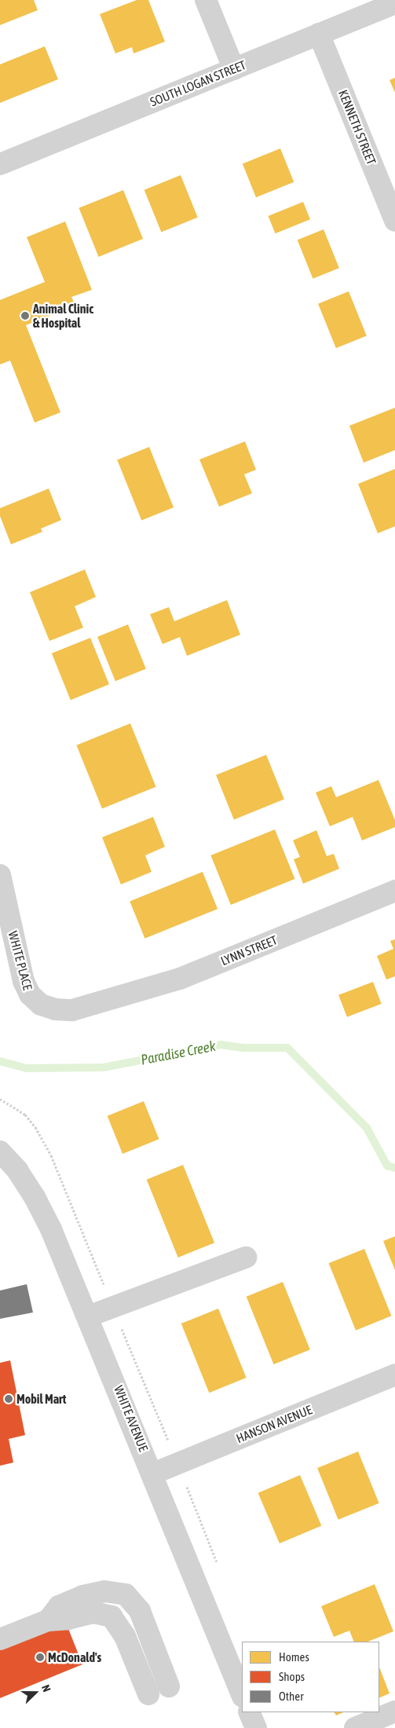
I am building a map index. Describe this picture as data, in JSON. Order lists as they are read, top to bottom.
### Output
{
  "streets": {
    "street": [
      "SOUTH LOGAN STREET",
      "KENNETH STREET",
      "LYNN STREET",
      "WHITE PLACE",
      "WHITE AVENUE",
      "HANSON AVENUE"
    ]
  },
  "crossings": [
    ["SOUTH LOGAN STREET", "KENNETH STREET"],
    ["LYNN STREET", "WHITE PLACE"],
    ["WHITE AVENUE", "HANSON AVENUE"]
  ],
  "water": ["Paradise Creek"],
  "places": ["Animal Clinic & Hospital", "Mobil Mart", "McDonald's"],
  "legend": ["Homes", "Shops", "Other"],
  "north": "right"
}
